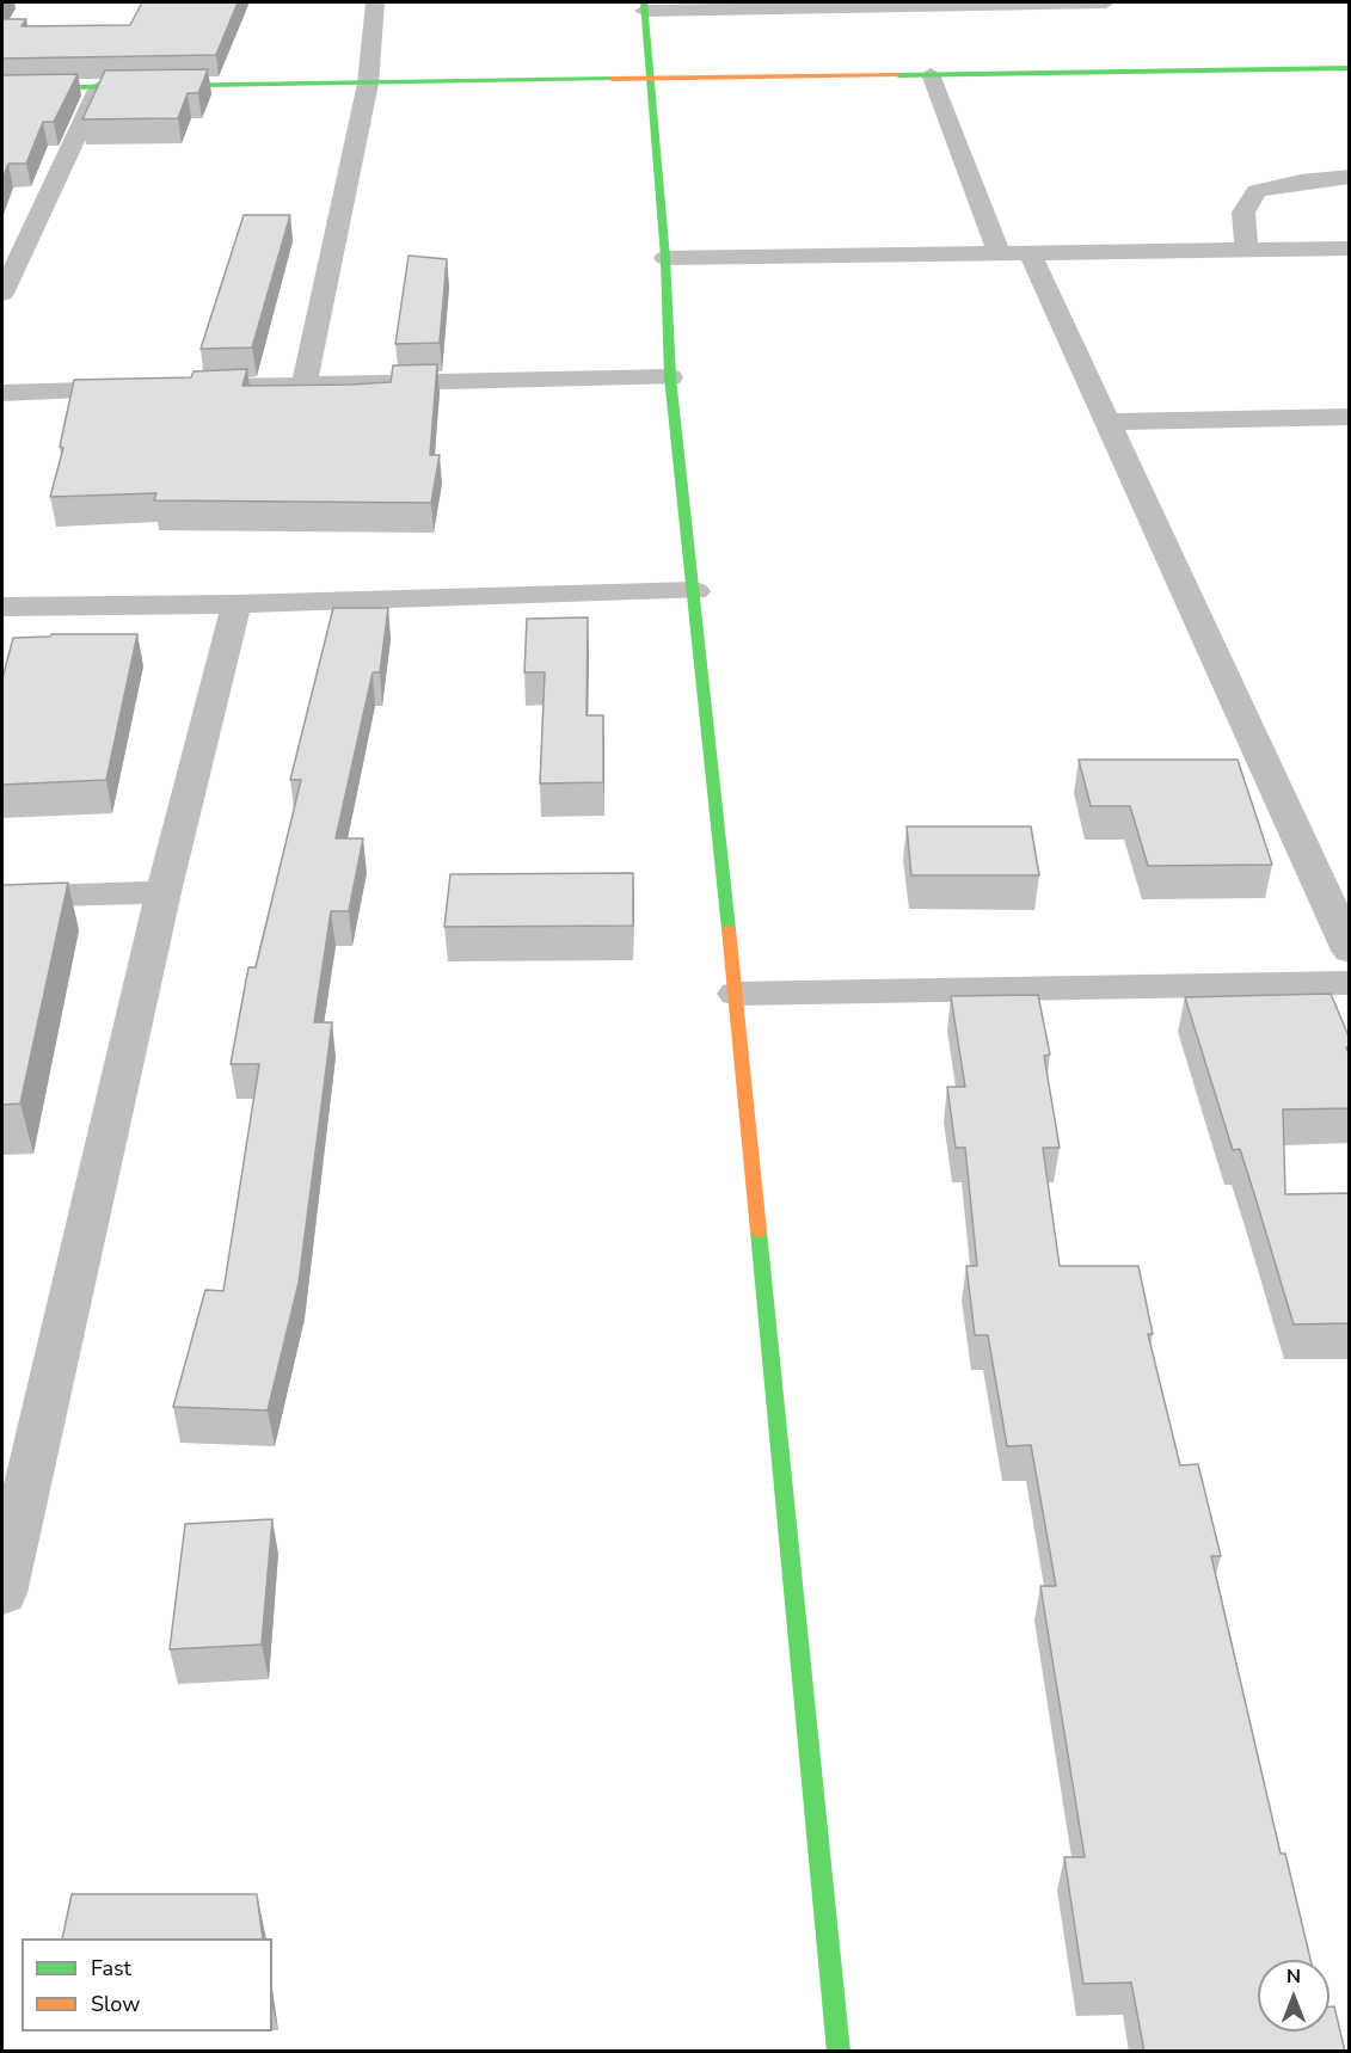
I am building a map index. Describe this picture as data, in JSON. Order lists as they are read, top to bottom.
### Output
{
  "legend": ["Fast", "Slow"],
  "north": "top"
}
